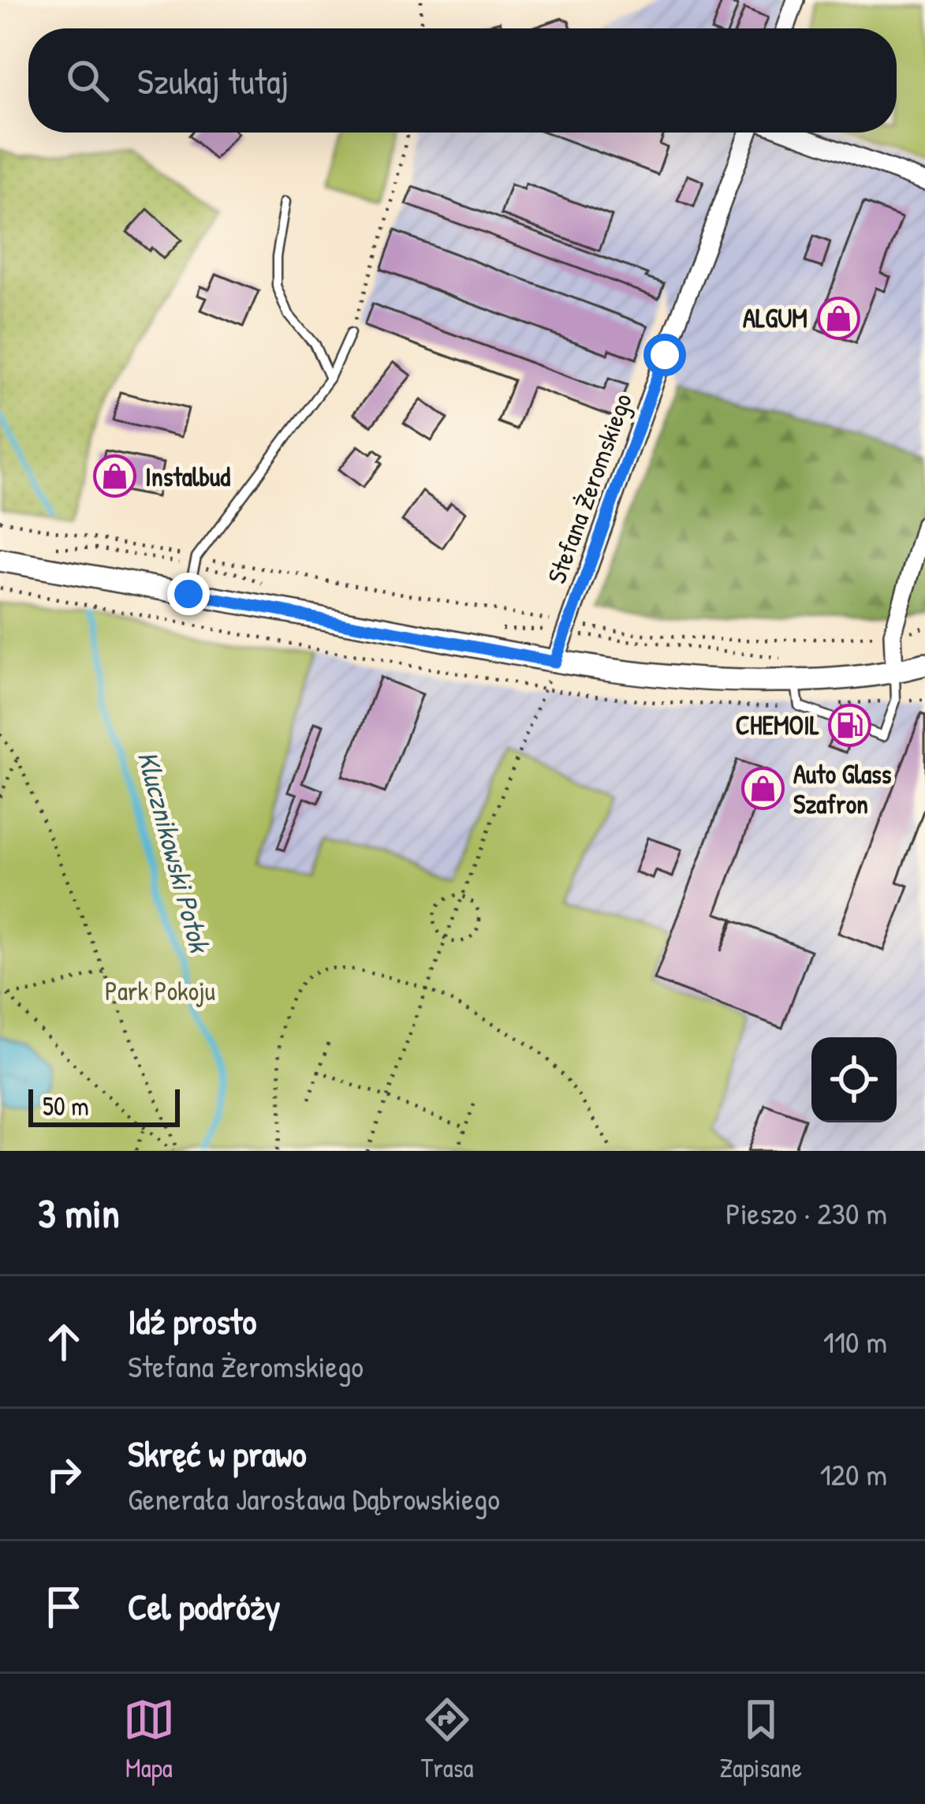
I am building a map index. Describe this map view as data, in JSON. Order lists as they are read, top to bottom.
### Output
{
  "streets": {
    "street": ["Stefana Żeromskiego"]
  },
  "water": ["Klucznikowski Potok"],
  "parks": ["Park Pokoju"],
  "places": {
    "shop": ["ALGUM", "Instalbud", "Auto Glass Szafron"],
    "fuel station": ["CHEMOIL"]
  },
  "scale_bar": "50 m",
  "page": {
    "search": "Szukaj tutaj",
    "scale": "50 m",
    "heading": ["3 min", "Pieszo · 230 m"],
    "list": [
      ["Idź prosto", "Stefana Żeromskiego", "110 m"],
      ["Skręć w prawo", "Generała Jarosława Dąbrowskiego", "120 m"],
      "Cel podróży"
    ],
    "nav": ["Mapa", "Trasa", "Zapisane"]
  }
}
